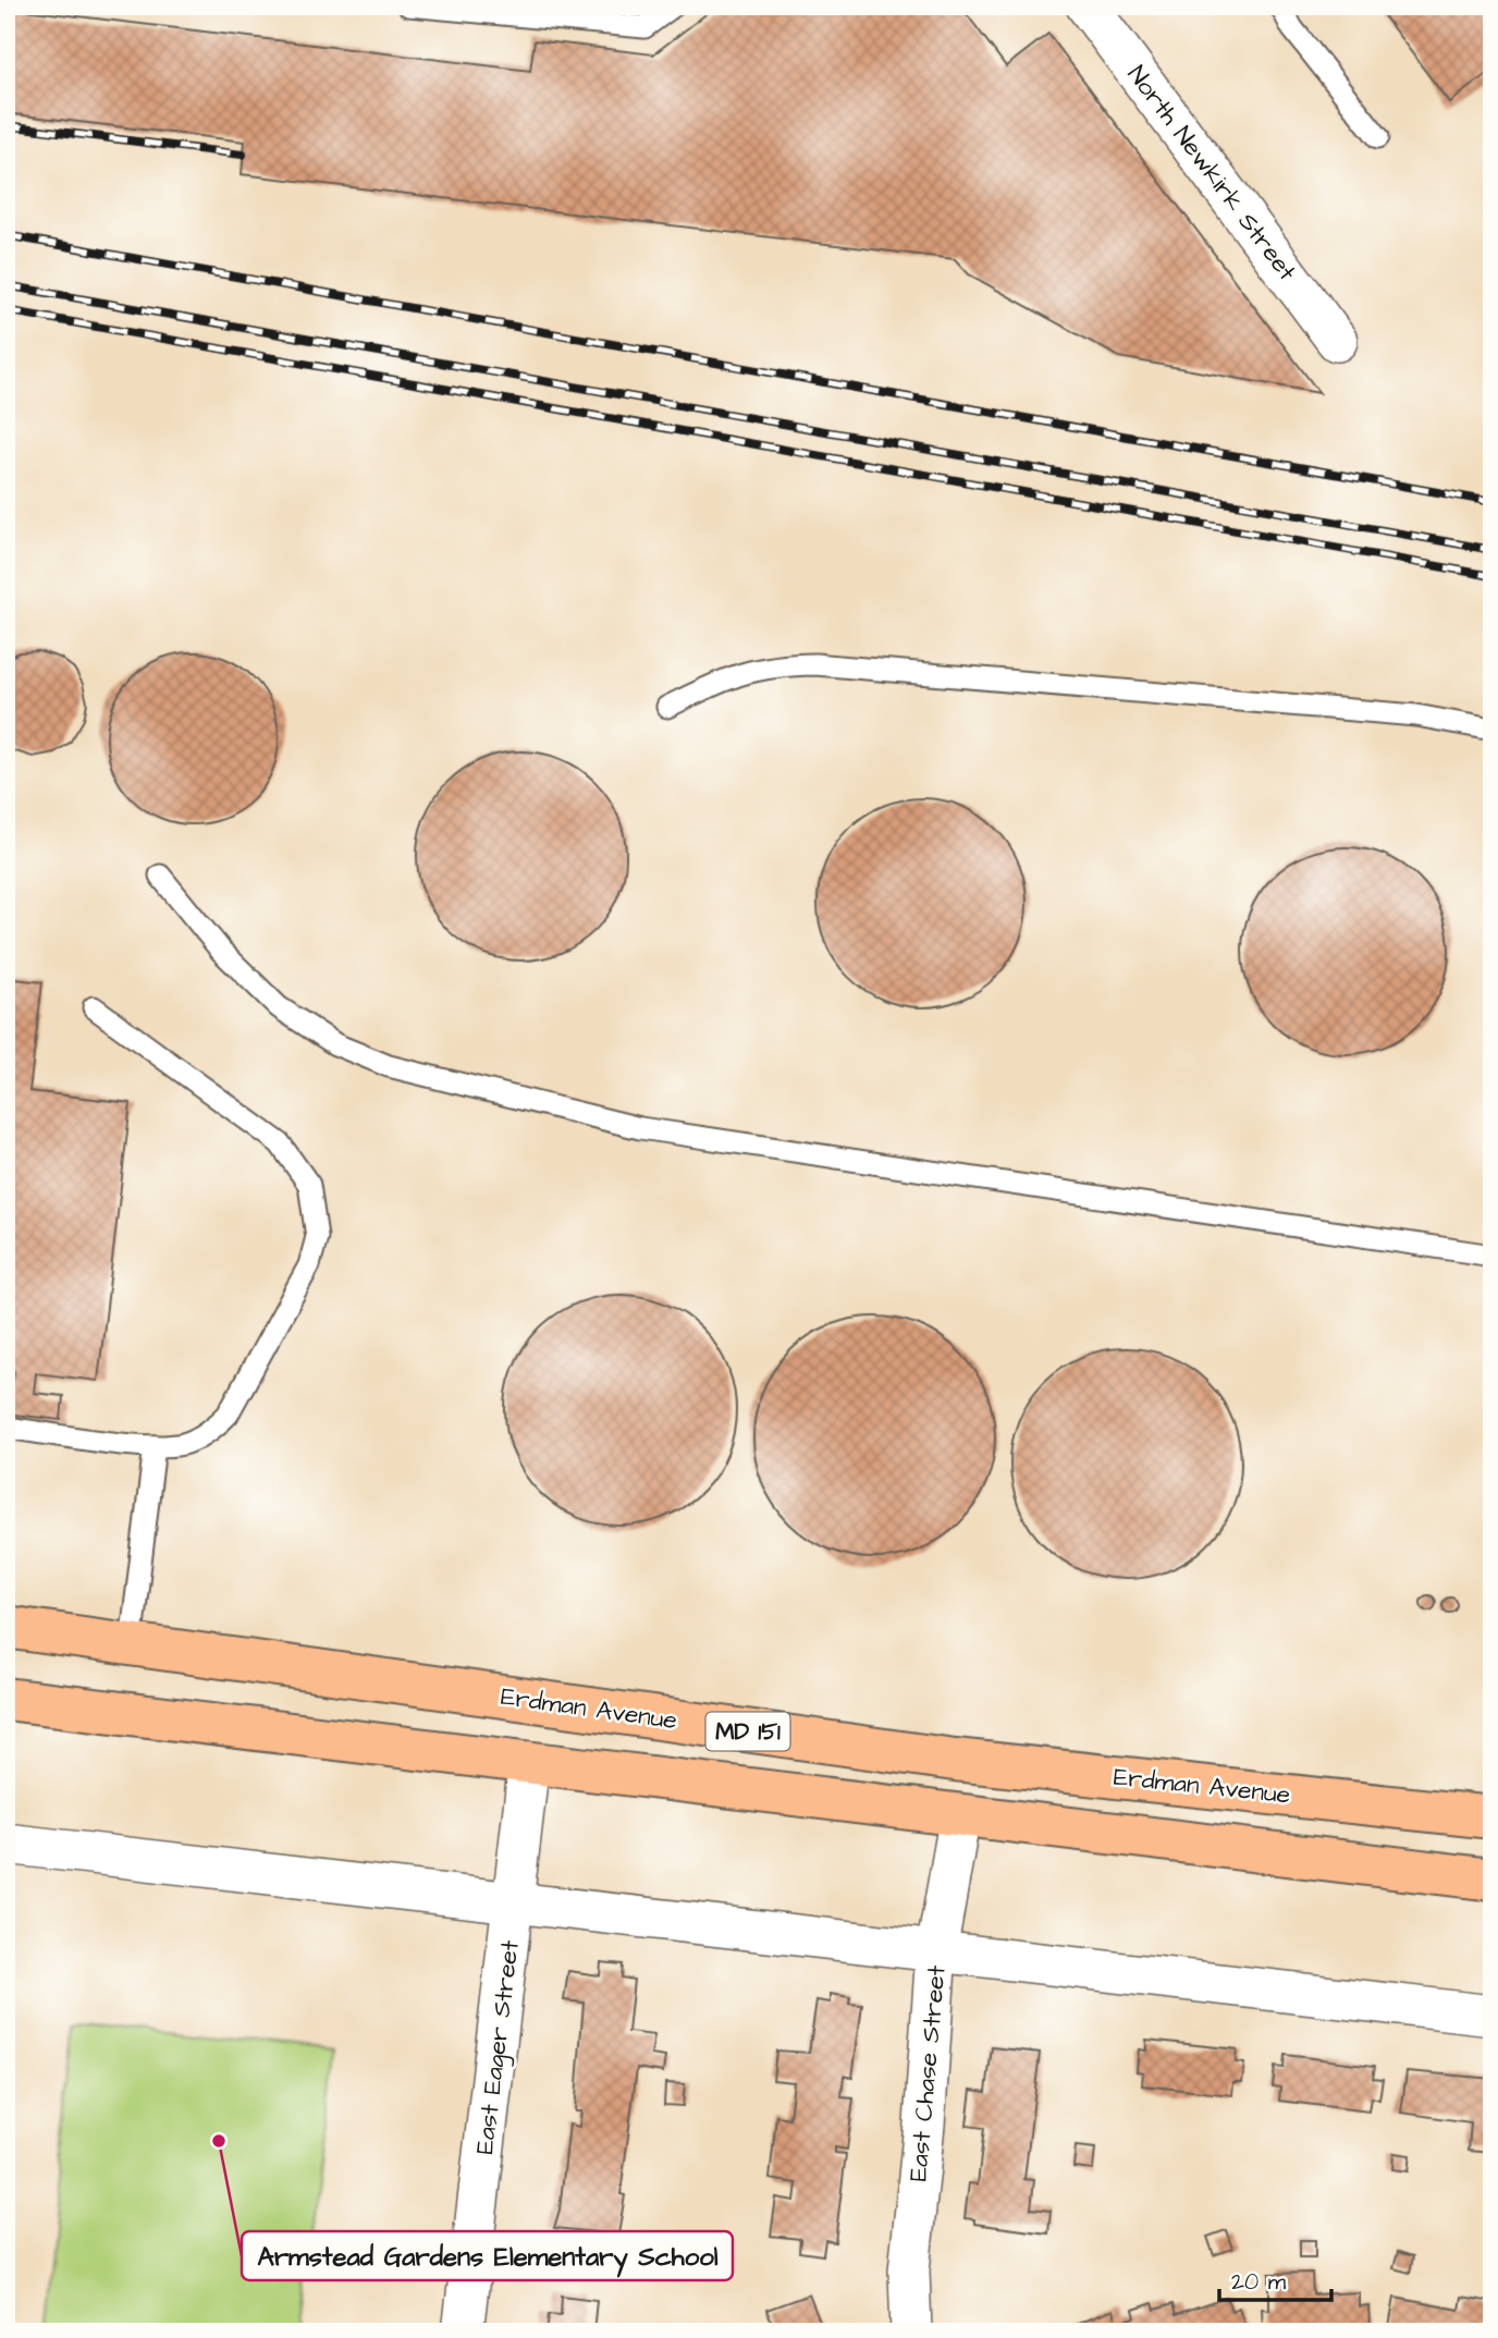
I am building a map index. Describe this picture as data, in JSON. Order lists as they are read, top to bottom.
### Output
{
  "streets": {
    "main road": ["Erdman Avenue", "MD 151"],
    "street": ["North Newkirk Street", "East Eager Street", "East Chase Street"]
  },
  "crossings": [
    ["MD 151", "East Eager Street"],
    ["MD 151", "East Chase Street"]
  ],
  "places": ["Armstead Gardens Elementary School"],
  "scale_bar": "20 m"
}
